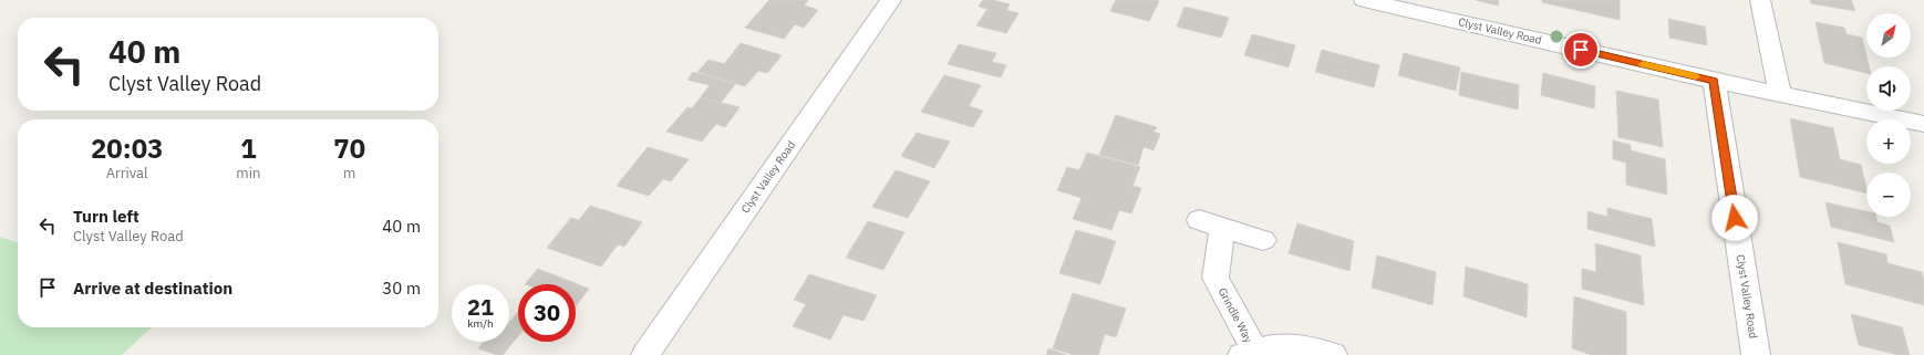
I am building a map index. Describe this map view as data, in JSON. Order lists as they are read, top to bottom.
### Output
{
  "streets": {
    "street": ["Clyst Valley Road", "Grindle Way"]
  },
  "north": "top right",
  "page": {
    "map_buttons": ["+", "−"],
    "turn": ["40 m", "Clyst Valley Road"],
    "eta": [
      "20:03",
      "Arrival",
      "1",
      "min",
      "70",
      "m"
    ],
    "list": [
      {
        "name": "Turn left",
        "note": "Clyst Valley Road",
        "value": "40 m"
      },
      {
        "name": "Arrive at destination",
        "value": "30 m"
      }
    ],
    "speed": "21 km/h",
    "limit": "30"
  }
}
